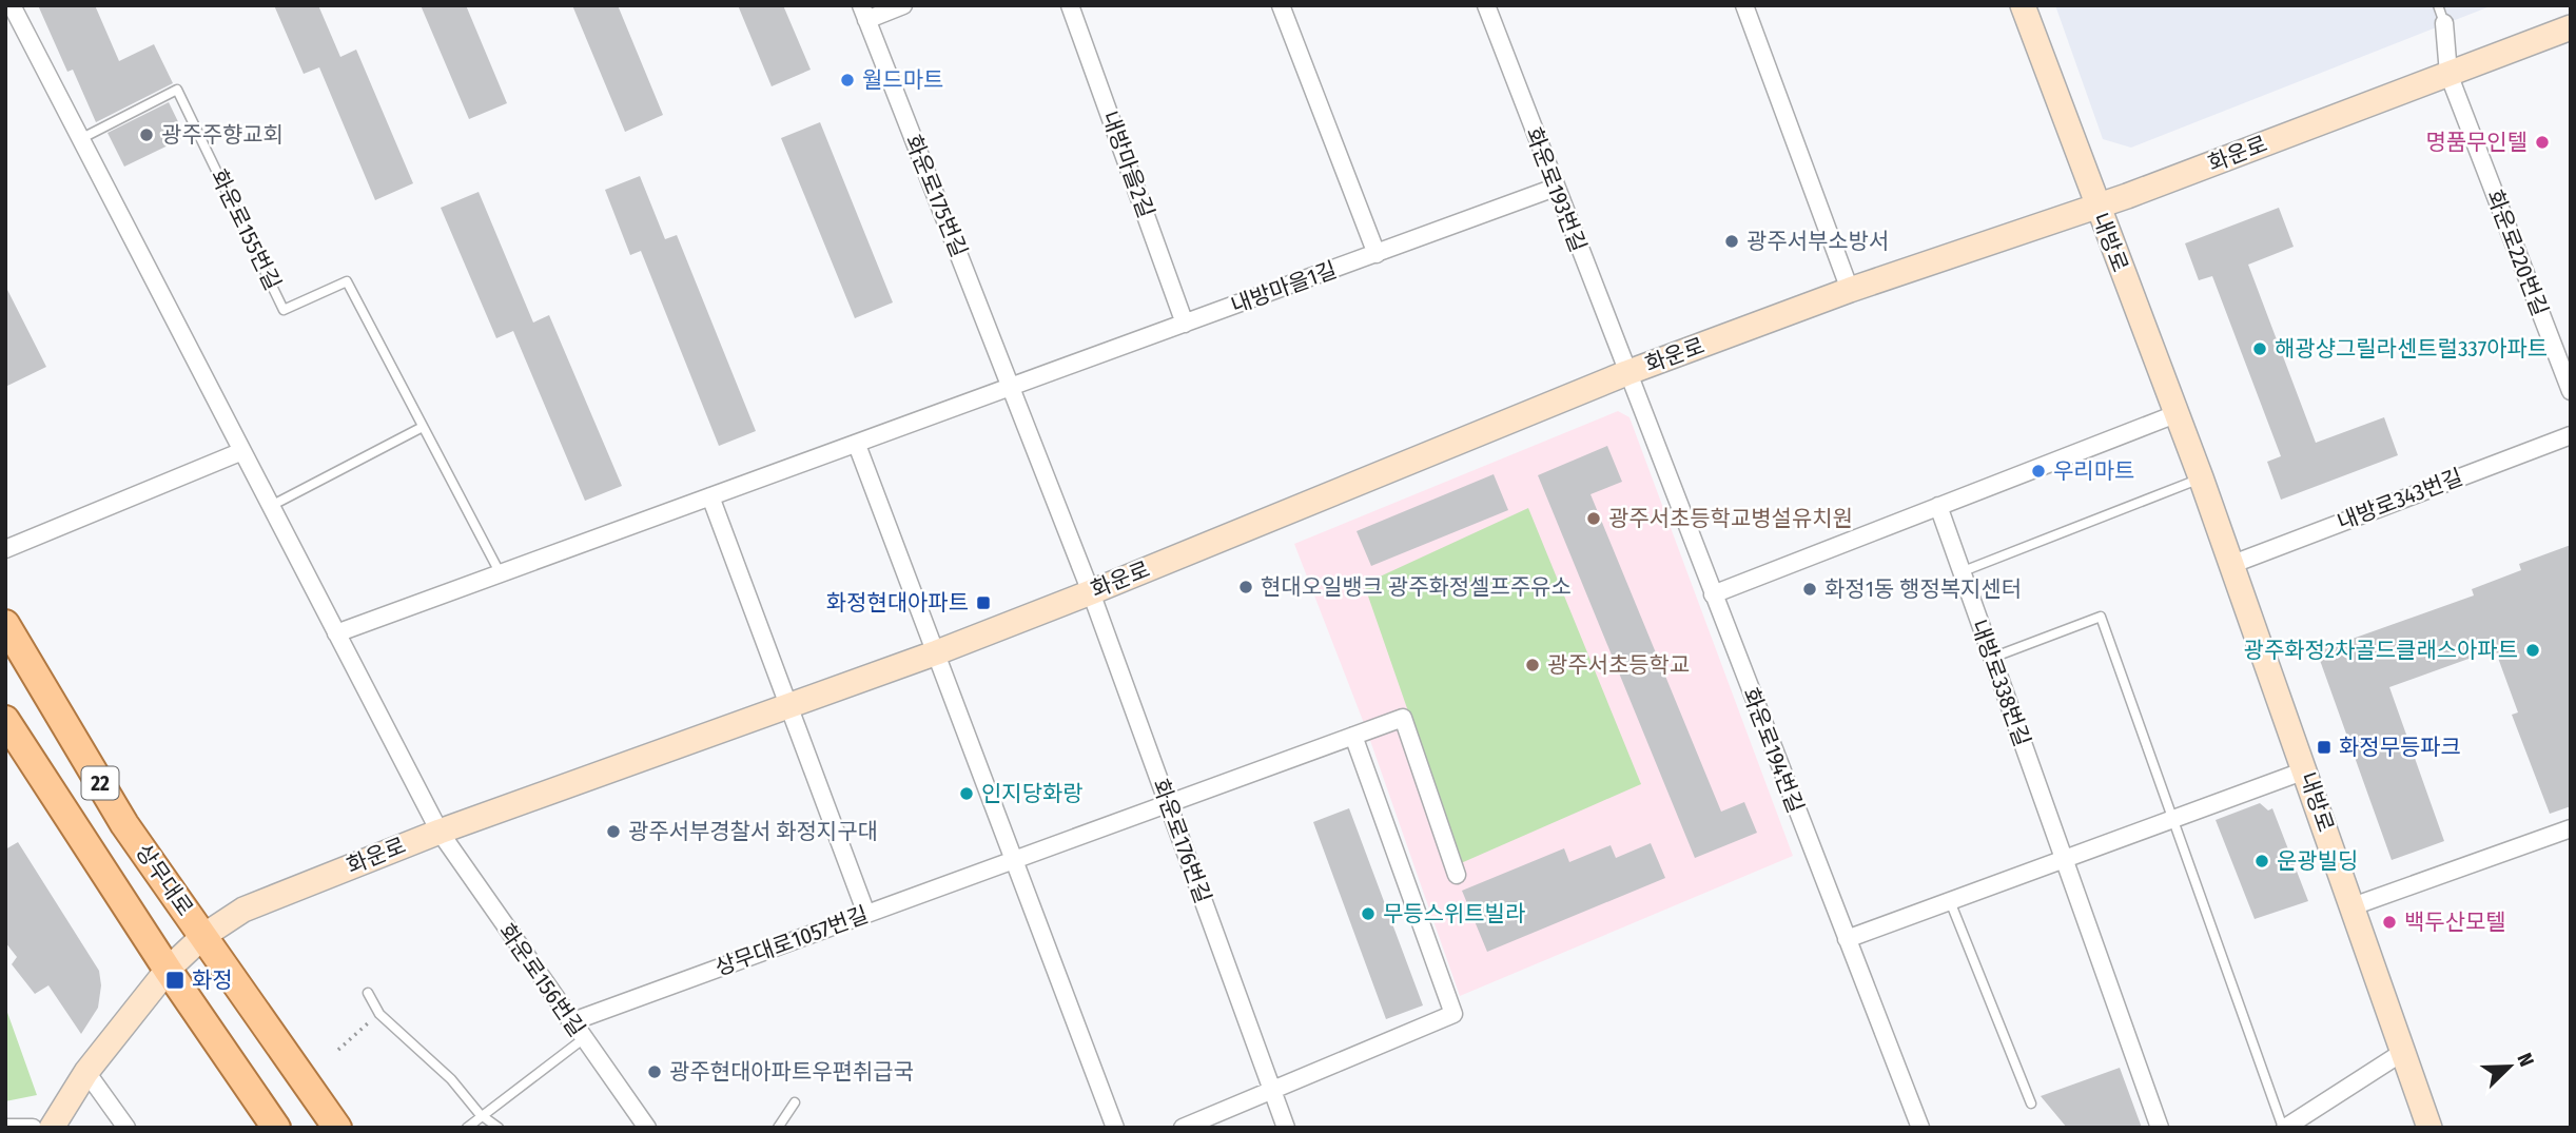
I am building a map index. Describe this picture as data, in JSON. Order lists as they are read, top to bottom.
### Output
{
  "streets": {
    "main road": ["22", "상무대로"],
    "street": [
      "화운로",
      "내방마을2길",
      "화운로193번길",
      "화운로175번길",
      "내방로",
      "화운로220번길",
      "내방마을1길",
      "내방로343번길",
      "내방로338번길",
      "화운로194번길",
      "화운로176번길",
      "상무대로1057번길",
      "화운로156번길"
    ],
    "lane": ["화운로155번길"]
  },
  "crossings": [
    ["화운로", "화운로193번길"],
    ["화운로", "화운로175번길"],
    ["화운로", "내방로"],
    ["화운로", "화운로220번길"],
    ["화운로", "화운로194번길"],
    ["화운로", "화운로176번길"],
    ["화운로", "상무대로"],
    ["화운로", "화운로156번길"],
    ["내방마을2길", "내방마을1길"],
    ["화운로193번길", "내방마을1길"],
    ["화운로193번길", "화운로194번길"],
    ["화운로175번길", "내방마을1길"],
    ["화운로175번길", "화운로176번길"],
    ["내방로", "내방로343번길"],
    ["화운로176번길", "상무대로1057번길"],
    ["상무대로1057번길", "화운로156번길"]
  ],
  "places": {
    "other": [
      "월드마트",
      "광주주향교회",
      "명품무인텔",
      "광주서부소방서",
      "해광샹그릴라센트럴337아파트",
      "우리마트",
      "광주서초등학교병설유치원",
      "현대오일뱅크 광주화정셀프주유소",
      "화정1동 행정복지센터",
      "광주화정2차골드클래스아파트",
      "광주서초등학교",
      "인지당화랑",
      "광주서부경찰서 화정지구대",
      "운광빌딩",
      "무등스위트빌라",
      "백두산모텔",
      "광주현대아파트우편취급국"
    ],
    "transit": ["화정현대아파트", "화정무등파크", "화정"]
  },
  "north": "top right"
}
